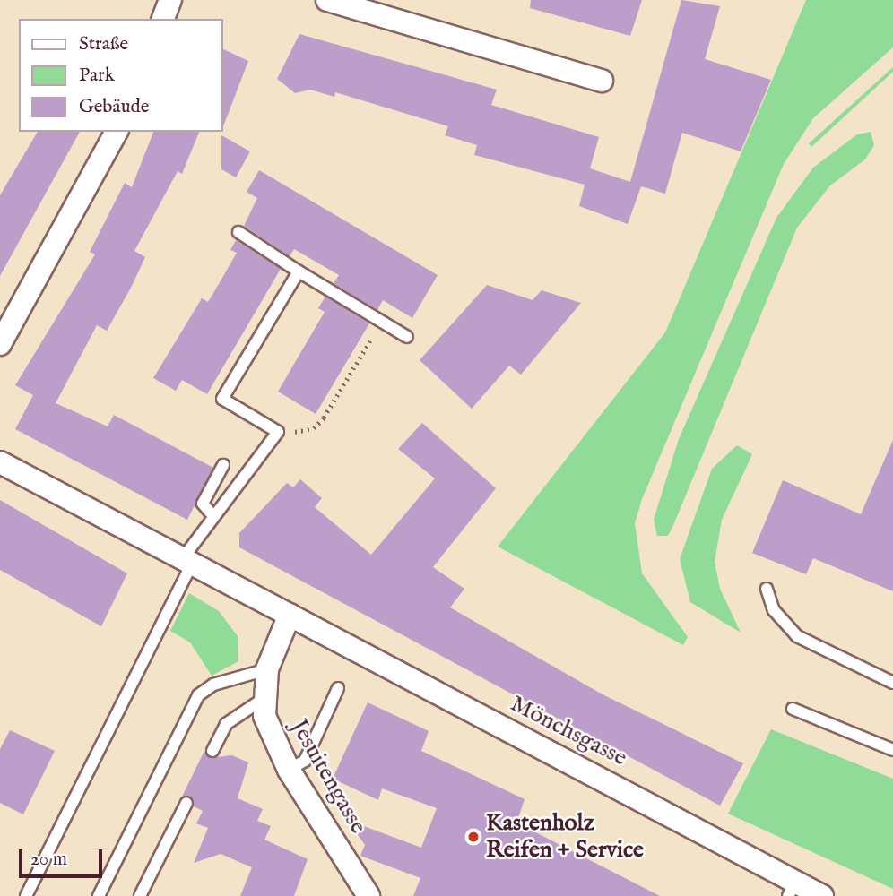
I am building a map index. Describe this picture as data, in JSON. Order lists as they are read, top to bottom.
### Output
{
  "streets": {
    "street": ["Mönchsgasse", "Jesuitengasse"]
  },
  "crossings": [
    ["Mönchsgasse", "Jesuitengasse"]
  ],
  "places": ["Kastenholz Reifen + Service"],
  "legend": ["Straße", "Park", "Gebäude"],
  "scale_bar": "20 m"
}
